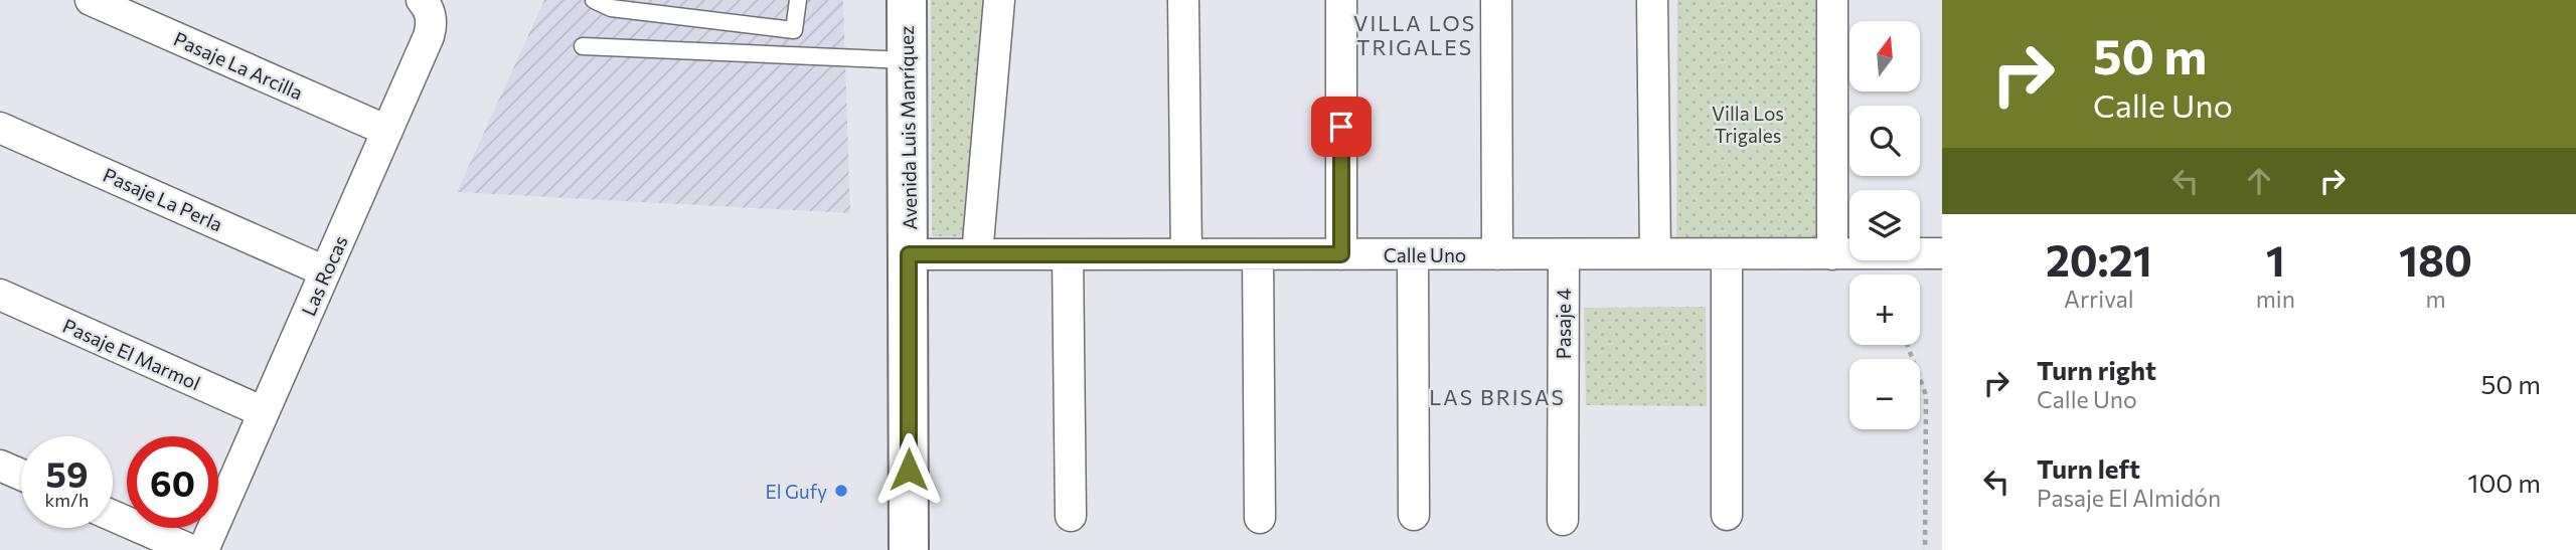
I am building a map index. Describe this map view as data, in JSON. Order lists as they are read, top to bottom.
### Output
{
  "streets": {
    "main road": ["Avenida Luis Manríquez"],
    "street": [
      "Pasaje La Arcilla",
      "Pasaje La Perla",
      "Calle Uno",
      "Las Rocas",
      "Pasaje 4",
      "Pasaje El Marmol"
    ]
  },
  "crossings": [
    ["Pasaje La Arcilla", "Las Rocas"],
    ["Avenida Luis Manríquez", "Calle Uno"],
    ["Pasaje La Perla", "Las Rocas"],
    ["Calle Uno", "Pasaje 4"],
    ["Las Rocas", "Pasaje El Marmol"]
  ],
  "districts": ["VILLA LOS TRIGALES", "LAS BRISAS"],
  "parks": ["Villa Los Trigales"],
  "places": ["El Gufy"],
  "north": "top",
  "page": {
    "turn": ["50 m", "Calle Uno"],
    "map_buttons": ["+", "−"],
    "eta": [
      "20:21",
      "Arrival",
      "1",
      "min",
      "180",
      "m"
    ],
    "list": [
      {
        "name": "Turn right",
        "note": "Calle Uno",
        "value": "50 m"
      },
      {
        "name": "Turn left",
        "note": "Pasaje El Almidón",
        "value": "100 m"
      }
    ],
    "speed": "59 km/h",
    "limit": "60"
  }
}
